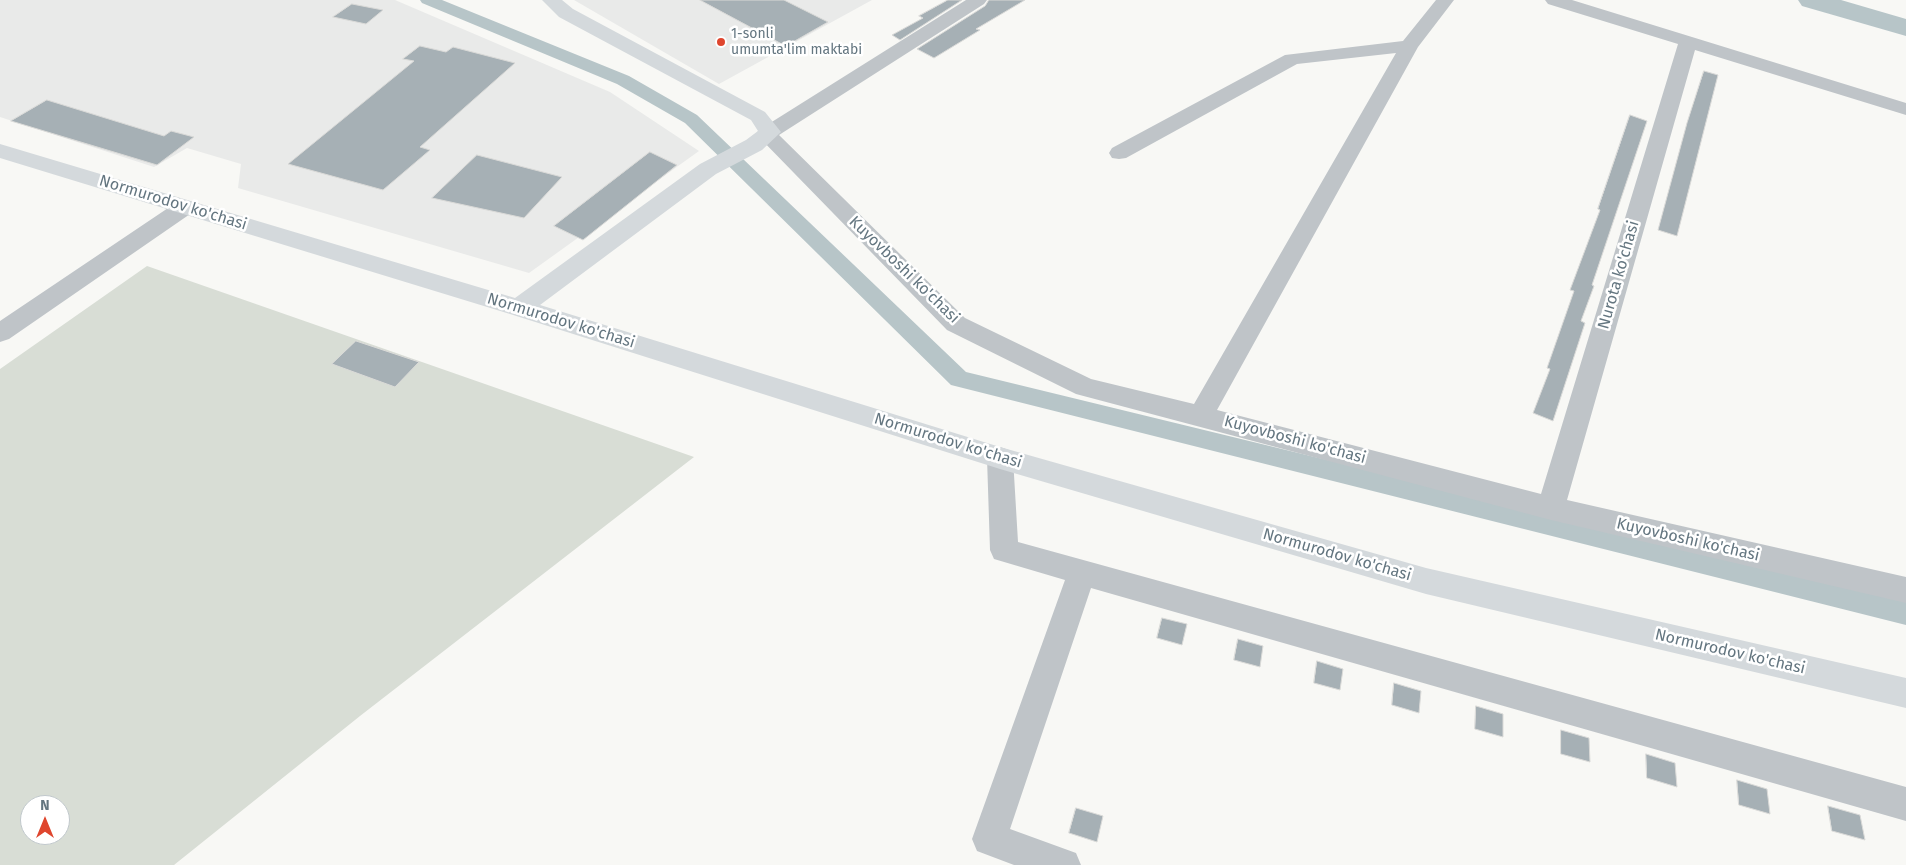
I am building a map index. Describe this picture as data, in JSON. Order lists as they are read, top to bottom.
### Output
{
  "streets": {
    "main road": ["Normurodov ko'chasi", "Kuyovboshi ko'chasi"],
    "street": ["Nurota ko'chasi"]
  },
  "crossings": [
    ["Kuyovboshi ko'chasi", "Nurota ko'chasi"]
  ],
  "places": ["1-sonli umumta'lim maktabi"],
  "north": "top"
}
